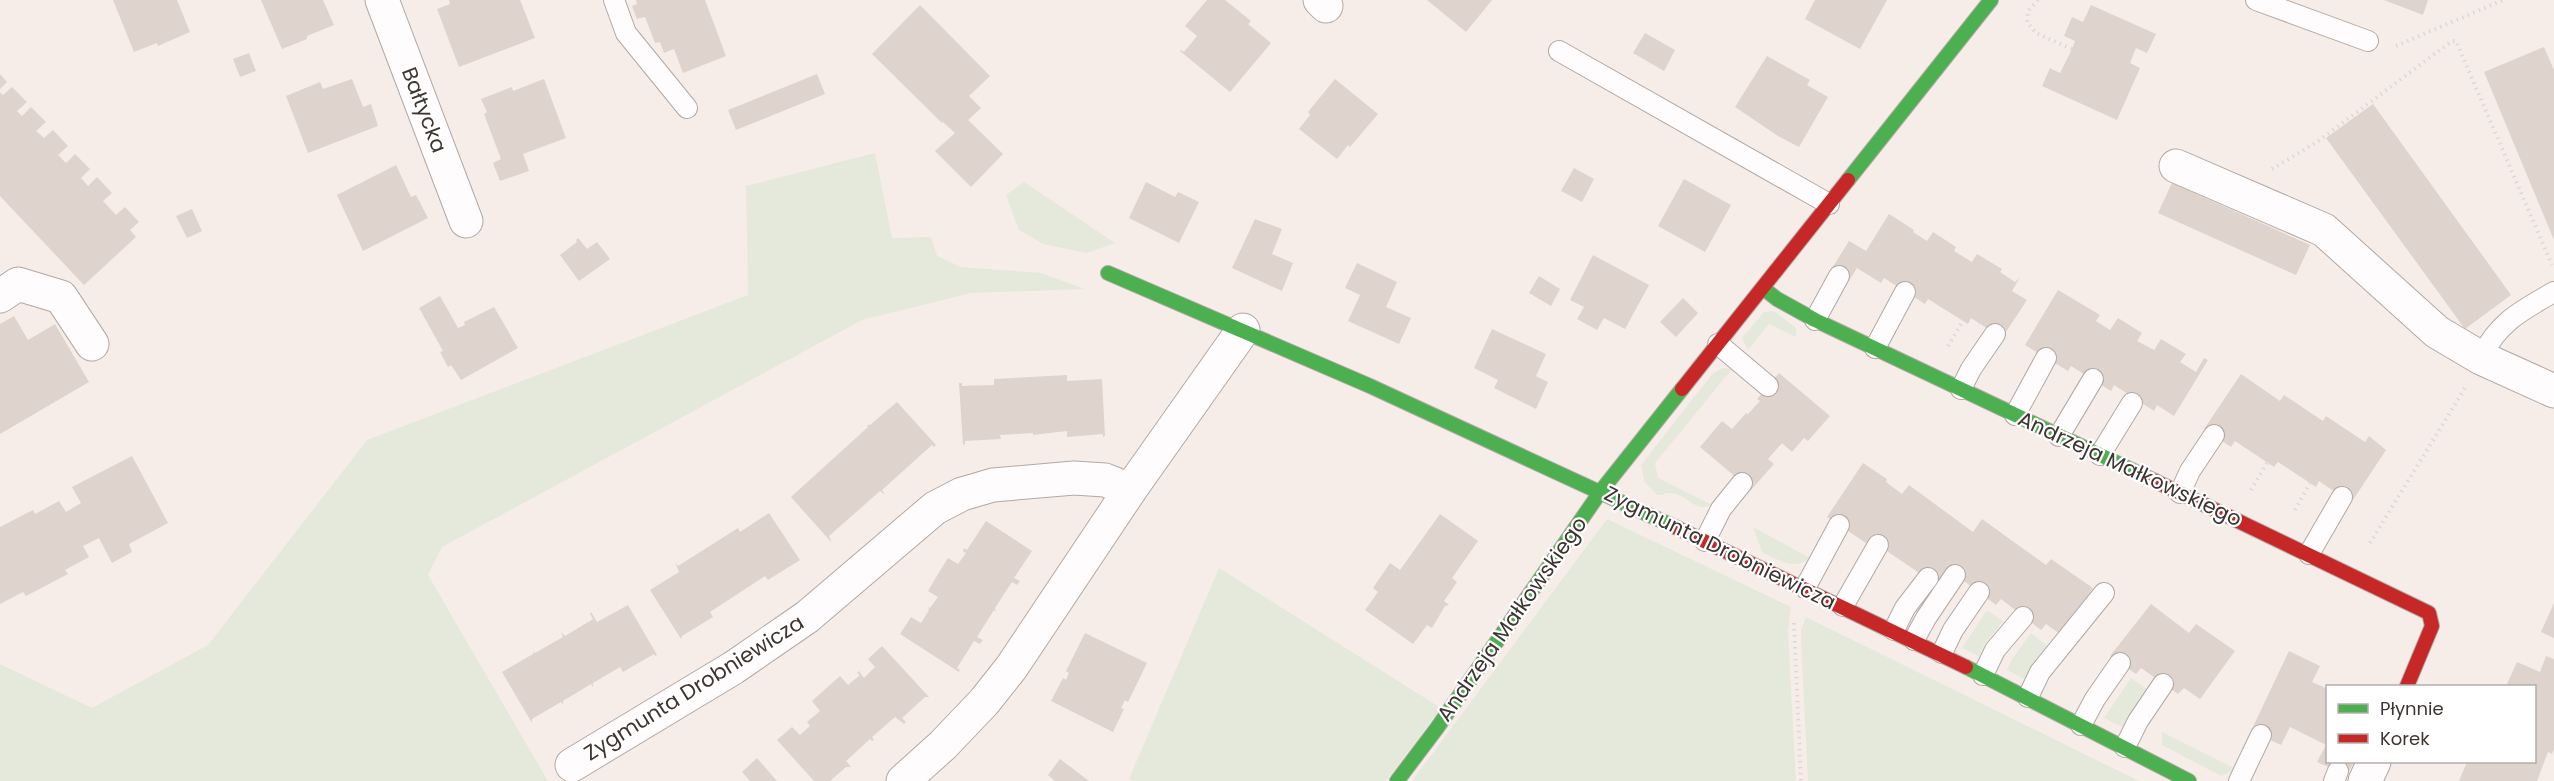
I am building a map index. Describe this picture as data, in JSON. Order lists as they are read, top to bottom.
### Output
{
  "streets": {
    "street": ["Bałtycka", "Andrzeja Małkowskiego", "Zygmunta Drobniewicza"]
  },
  "crossings": [
    ["Andrzeja Małkowskiego", "Zygmunta Drobniewicza"]
  ],
  "legend": ["Płynnie", "Korek"]
}
